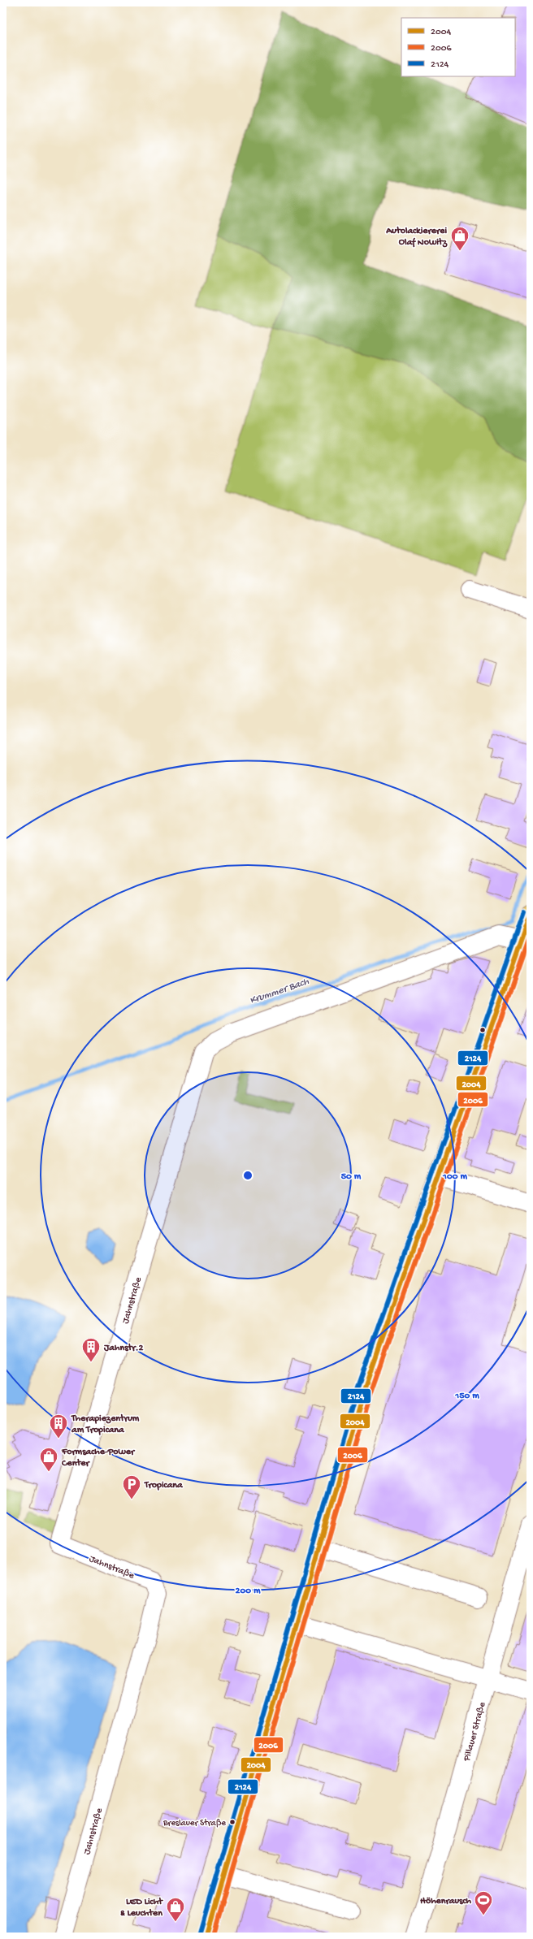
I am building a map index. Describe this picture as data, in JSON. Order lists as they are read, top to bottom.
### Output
{
  "streets": {
    "street": ["Jahnstraße", "Pillauer Straße"]
  },
  "water": ["Krummer Bach"],
  "places": {
    "shop": ["Autolackiererei Olaf Nowitz", "Formsache-Power Center", "LED Licht & Leuchten"],
    "building": ["Jahnstr.2", "Therapiezentrum am Tropicana"],
    "parking": ["Tropicana"],
    "other": ["Breslauer Straße"],
    "sports": ["Höhenrausch"]
  },
  "lines": ["transit line 2124", "transit line 2004", "transit line 2006"],
  "legend": ["2004", "2006", "2124"],
  "rings": [
    "50 m",
    "100 m",
    "150 m",
    "200 m"
  ]
}
